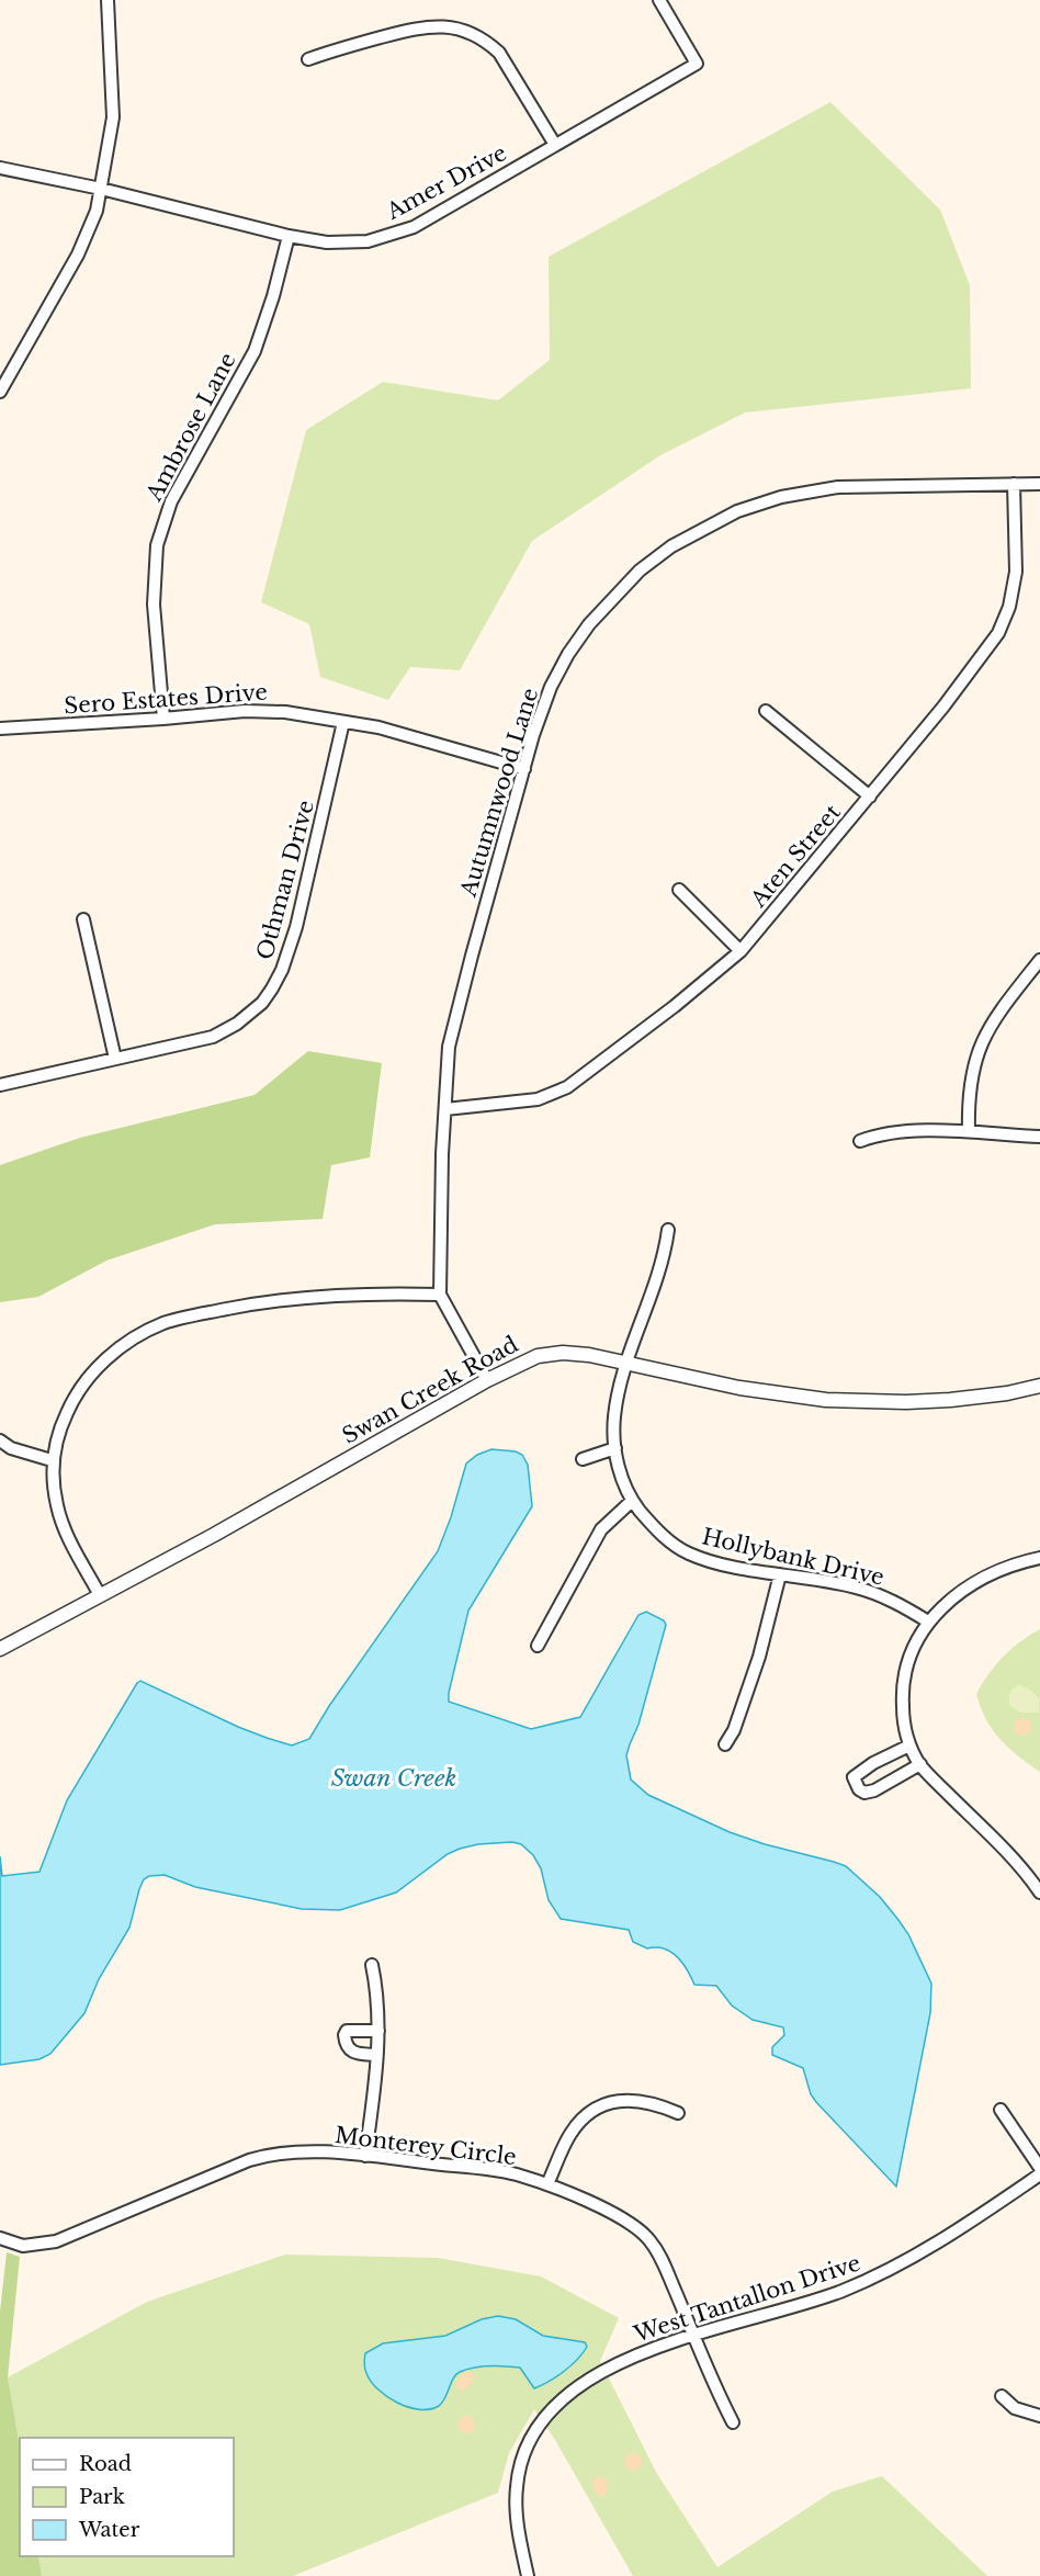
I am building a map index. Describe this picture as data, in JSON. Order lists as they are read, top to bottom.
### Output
{
  "streets": {
    "street": [
      "Amer Drive",
      "Ambrose Lane",
      "Sero Estates Drive",
      "Autumnwood Lane",
      "Aten Street",
      "Othman Drive",
      "Swan Creek Road",
      "Hollybank Drive",
      "Monterey Circle",
      "West Tantallon Drive"
    ]
  },
  "crossings": [
    ["Amer Drive", "Ambrose Lane"],
    ["Ambrose Lane", "Sero Estates Drive"],
    ["Sero Estates Drive", "Autumnwood Lane"],
    ["Sero Estates Drive", "Othman Drive"],
    ["Autumnwood Lane", "Aten Street"],
    ["Autumnwood Lane", "Swan Creek Road"],
    ["Swan Creek Road", "Hollybank Drive"],
    ["Monterey Circle", "West Tantallon Drive"]
  ],
  "water": ["Swan Creek"],
  "legend": ["Road", "Park", "Water"]
}
